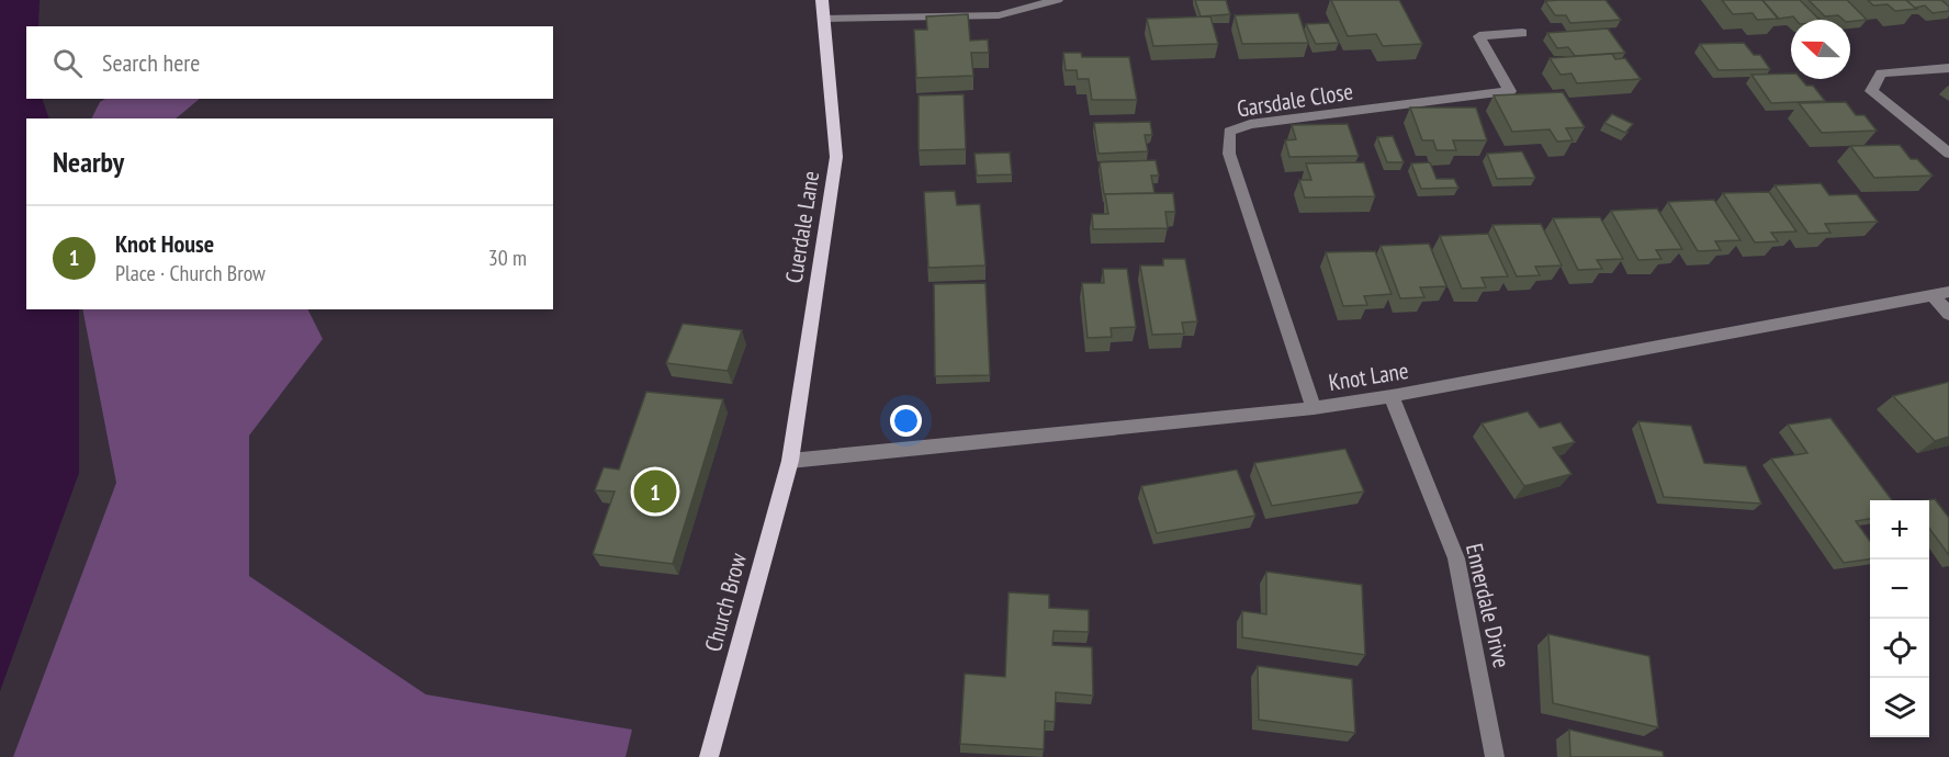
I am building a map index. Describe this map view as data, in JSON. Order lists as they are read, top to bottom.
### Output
{
  "streets": {
    "main road": ["Cuerdale Lane", "Church Brow"],
    "street": ["Garsdale Close", "Knot Lane", "Ennerdale Drive"]
  },
  "crossings": [
    ["Garsdale Close", "Knot Lane"],
    ["Cuerdale Lane", "Knot Lane"],
    ["Cuerdale Lane", "Church Brow"],
    ["Knot Lane", "Church Brow"],
    ["Knot Lane", "Ennerdale Drive"]
  ],
  "north": "left",
  "page": {
    "search": "Search here",
    "heading": "Nearby",
    "list": [
      {
        "mark": "1",
        "name": "Knot House",
        "note": "Place · Church Brow",
        "value": "30 m"
      }
    ],
    "pins": "1",
    "map_buttons": ["+", "−"]
  }
}
